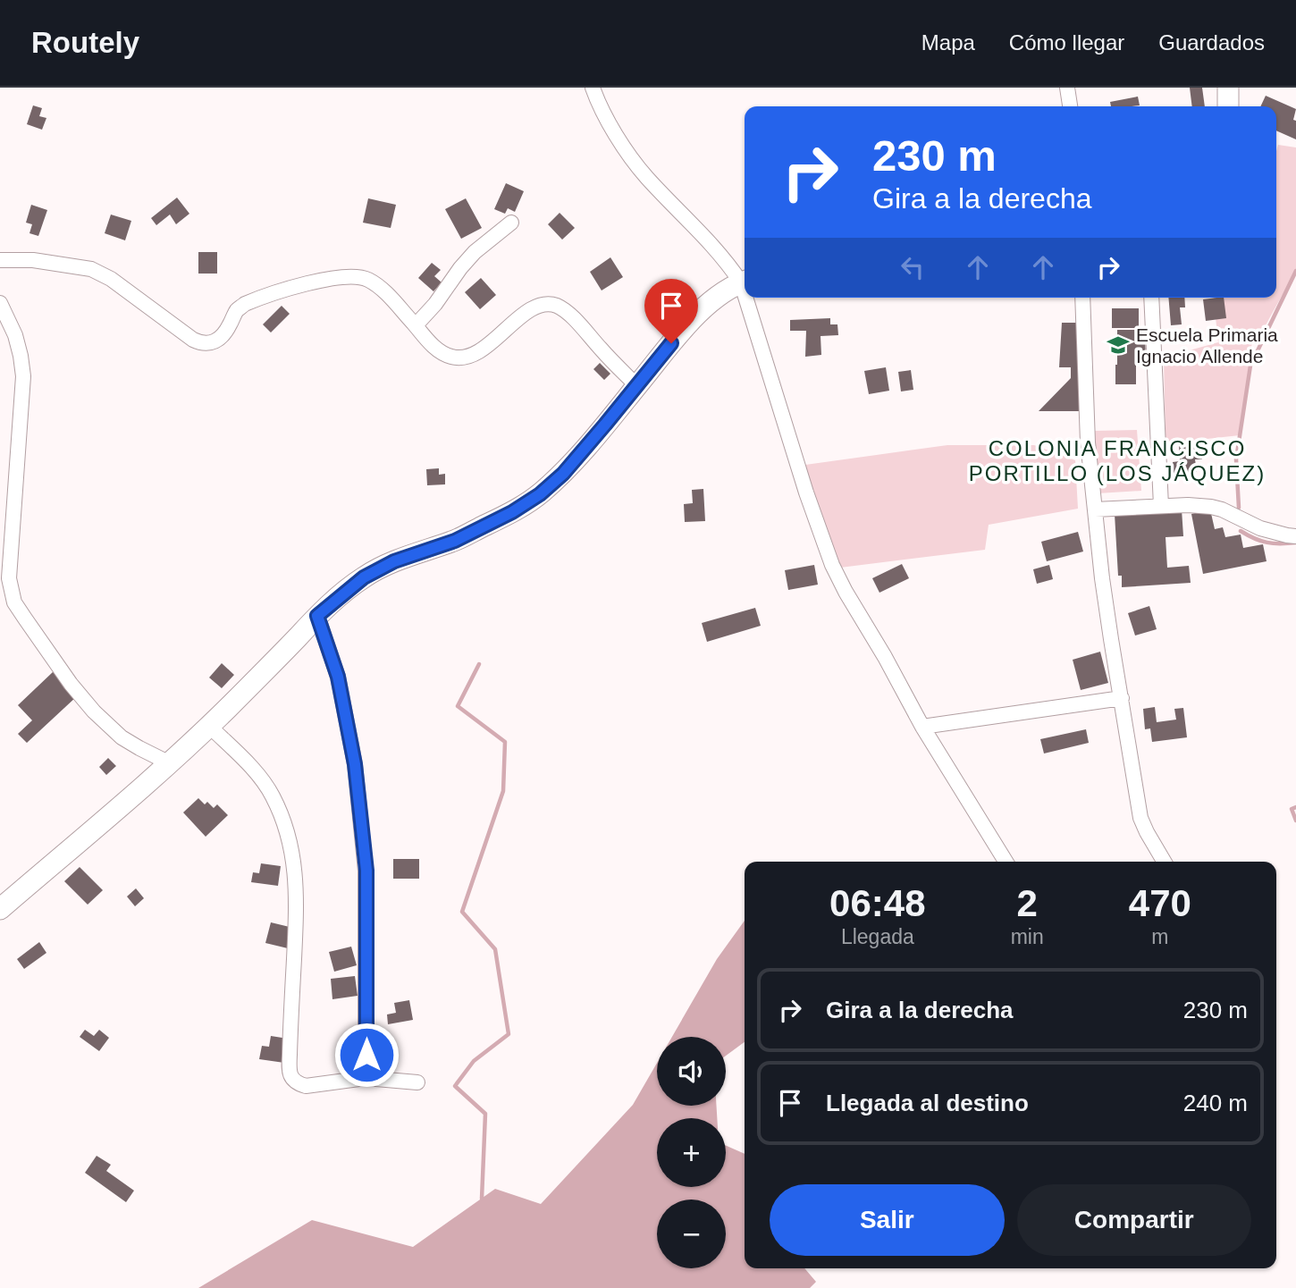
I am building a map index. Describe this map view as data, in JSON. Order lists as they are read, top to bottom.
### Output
{
  "districts": ["COLONIA FRANCISCO PORTILLO (LOS JÁQUEZ)"],
  "places": {
    "school or university": ["Escuela Primaria Ignacio Allende"]
  },
  "page": {
    "header": "Routely",
    "nav": ["Mapa", "Cómo llegar", "Guardados"],
    "turn": ["230 m", "Gira a la derecha"],
    "eta": [
      "06:48",
      "Llegada",
      "2",
      "min",
      "470",
      "m"
    ],
    "list": [
      {
        "name": "Gira a la derecha",
        "value": "230 m"
      },
      {
        "name": "Llegada al destino",
        "value": "240 m"
      }
    ],
    "map_buttons": ["+", "−"],
    "buttons": ["Salir", "Compartir"]
  }
}
